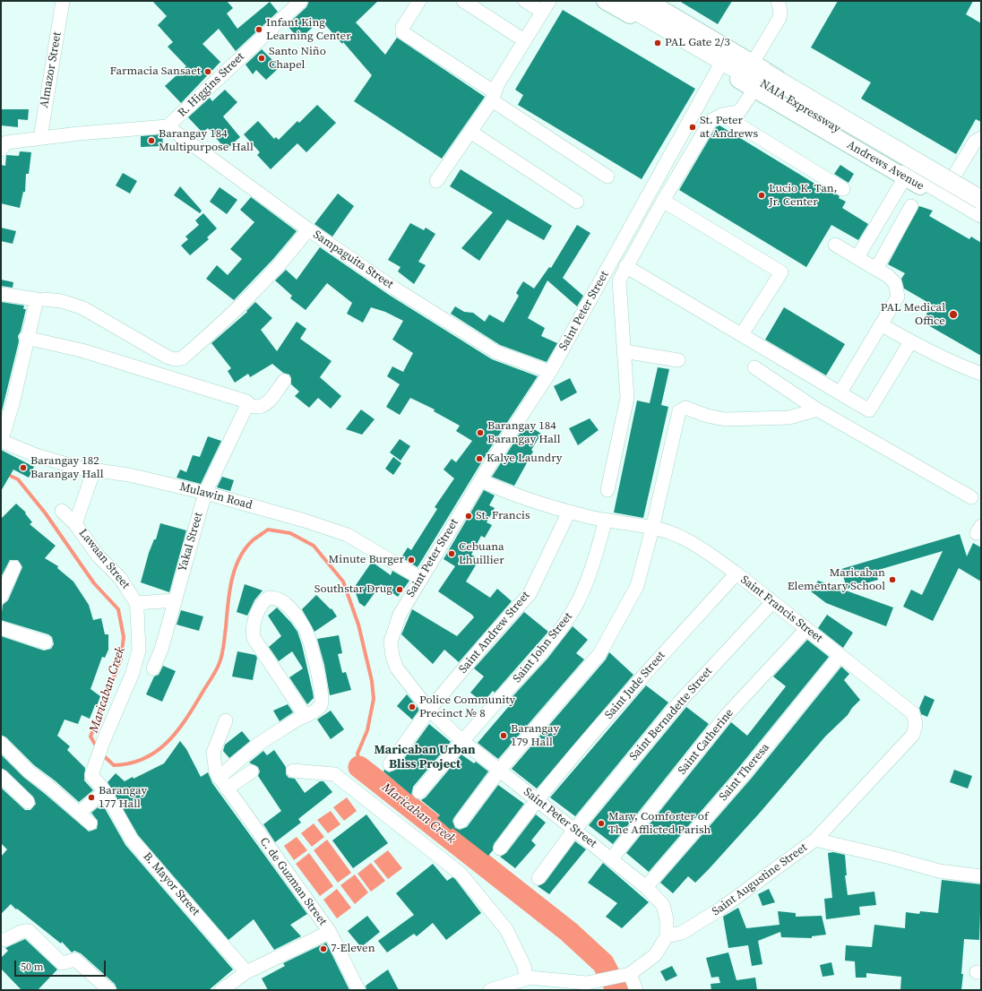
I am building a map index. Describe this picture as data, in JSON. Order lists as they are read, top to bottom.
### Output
{
  "streets": {
    "highway": ["NAIA Expressway"],
    "main road": ["Andrews Avenue"],
    "street": [
      "Almazor Street",
      "R. Higgins Street",
      "Sampaguita Street",
      "Saint Peter Street",
      "Mulawin Road",
      "Yakal Street",
      "Lawaan Street",
      "Saint Francis Street",
      "Saint Andrew Street",
      "Saint John Street",
      "Saint Jude Street",
      "Saint Bernadette Street",
      "Saint Catherine",
      "Saint Theresa",
      "Saint Augustine Street",
      "C. de Guzman Street",
      "B. Mayor Street"
    ]
  },
  "crossings": [
    ["Almazor Street", "R. Higgins Street"],
    ["R. Higgins Street", "Sampaguita Street"],
    ["NAIA Expressway", "Andrews Avenue"],
    ["Andrews Avenue", "Saint Peter Street"],
    ["Sampaguita Street", "Saint Peter Street"],
    ["Saint Peter Street", "Mulawin Road"],
    ["Saint Peter Street", "Saint Francis Street"],
    ["Saint Peter Street", "Saint Andrew Street"],
    ["Saint Peter Street", "Saint John Street"],
    ["Saint Peter Street", "Saint Jude Street"],
    ["Saint Peter Street", "Saint Bernadette Street"],
    ["Saint Peter Street", "Saint Catherine"],
    ["Saint Peter Street", "Saint Theresa"],
    ["Saint Peter Street", "Saint Augustine Street"],
    ["Mulawin Road", "Yakal Street"],
    ["Lawaan Street", "B. Mayor Street"],
    ["Saint Francis Street", "Saint Andrew Street"],
    ["Saint Francis Street", "Saint John Street"],
    ["Saint Francis Street", "Saint Jude Street"],
    ["Saint Francis Street", "Saint Bernadette Street"],
    ["Saint Francis Street", "Saint Catherine"],
    ["Saint Francis Street", "Saint Theresa"],
    ["Saint Francis Street", "Saint Augustine Street"]
  ],
  "districts": ["Maricaban Urban Bliss Project"],
  "water": ["Maricaban Creek"],
  "places": [
    "Infant King Learning Center",
    "PAL Gate 2/3",
    "Santo Niño Chapel",
    "Farmacia Sansaet",
    "St. Peter at Andrews",
    "Barangay 184 Multipurpose Hall",
    "Lucio K. Tan, Jr. Center",
    "PAL Medical Office",
    "Barangay 184 Barangay Hall",
    "Kalye Laundry",
    "Barangay 182 Barangay Hall",
    "St. Francis",
    "Cebuana Lhuillier",
    "Minute Burger",
    "Maricaban Elementary School",
    "Southstar Drug",
    "Police Community Precinct № 8",
    "Barangay 179 Hall",
    "Barangay 177 Hall",
    "Mary, Comforter of The Afflicted Parish",
    "7-Eleven"
  ],
  "scale_bar": "50 m"
}
